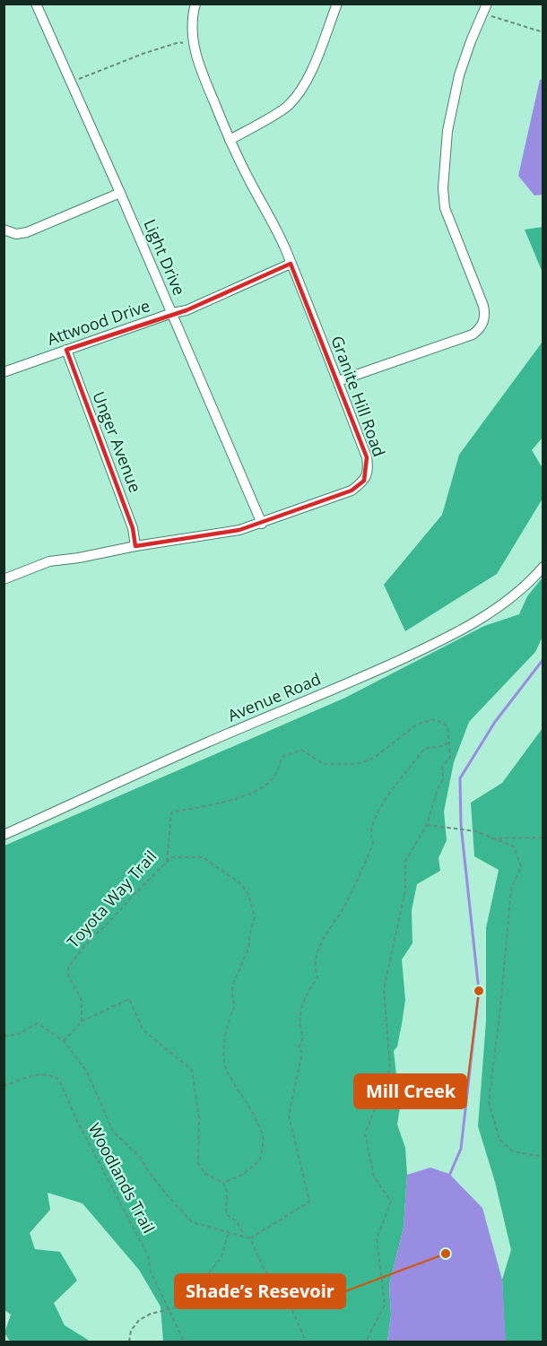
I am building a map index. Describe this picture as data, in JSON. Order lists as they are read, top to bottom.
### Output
{
  "streets": {
    "street": [
      "Light Drive",
      "Attwood Drive",
      "Granite Hill Road",
      "Unger Avenue",
      "Avenue Road"
    ],
    "path": ["Toyota Way Trail", "Woodlands Trail"]
  },
  "crossings": [
    ["Light Drive", "Attwood Drive"],
    ["Light Drive", "Granite Hill Road"],
    ["Attwood Drive", "Granite Hill Road"],
    ["Attwood Drive", "Unger Avenue"],
    ["Granite Hill Road", "Unger Avenue"]
  ],
  "places": ["Mill Creek", "Shade’s Resevoir"]
}
